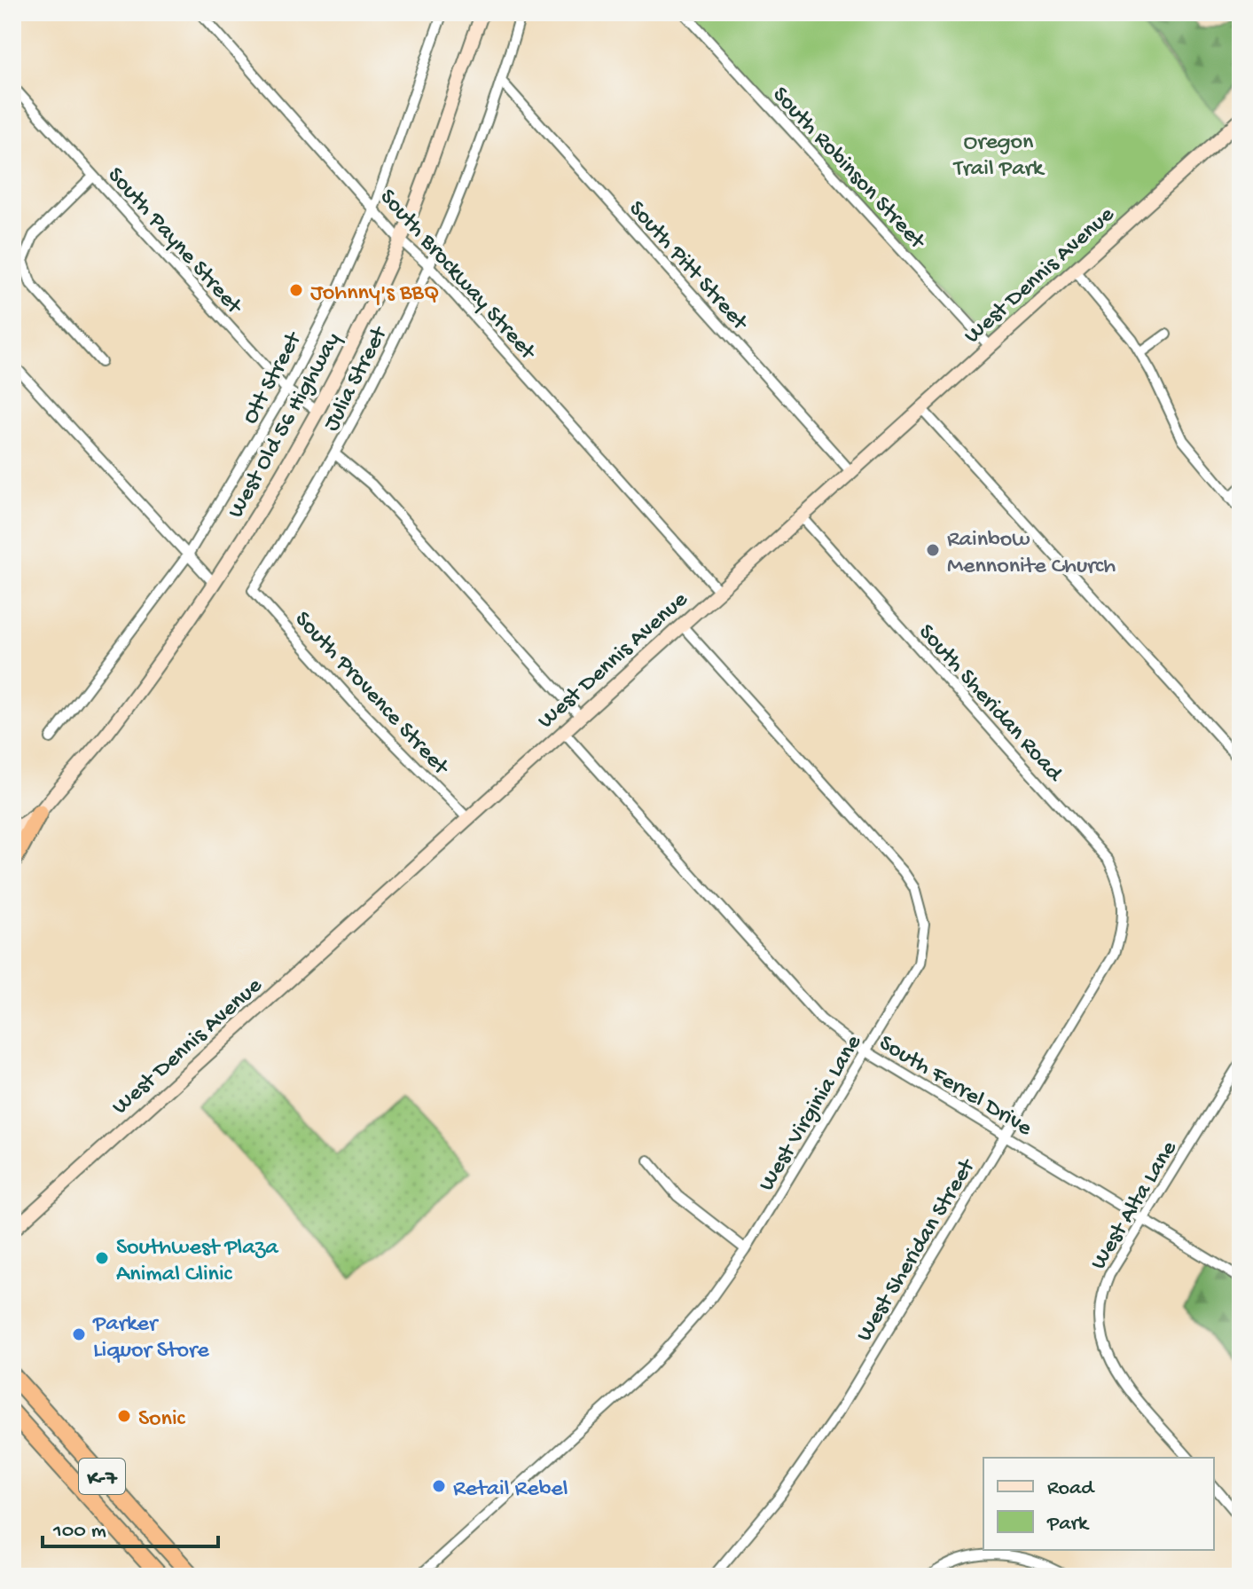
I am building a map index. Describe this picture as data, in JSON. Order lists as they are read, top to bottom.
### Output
{
  "streets": {
    "highway": ["K-7"],
    "street": [
      "South Robinson Street",
      "South Payne Street",
      "South Pitt Street",
      "South Brockway Street",
      "West Dennis Avenue",
      "Ott Street",
      "Julia Street",
      "West Old 56 Highway",
      "South Provence Street",
      "South Sheridan Road",
      "South Ferrel Drive",
      "West Virginia Lane",
      "West Alta Lane",
      "West Sheridan Street"
    ]
  },
  "crossings": [
    ["South Robinson Street", "West Dennis Avenue"],
    ["South Payne Street", "Ott Street"],
    ["South Payne Street", "West Old 56 Highway"],
    ["South Pitt Street", "West Dennis Avenue"],
    ["South Pitt Street", "Julia Street"],
    ["South Brockway Street", "West Dennis Avenue"],
    ["South Brockway Street", "Ott Street"],
    ["South Brockway Street", "Julia Street"],
    ["South Brockway Street", "West Old 56 Highway"],
    ["West Dennis Avenue", "South Provence Street"],
    ["West Dennis Avenue", "South Sheridan Road"],
    ["West Dennis Avenue", "South Ferrel Drive"],
    ["West Dennis Avenue", "West Virginia Lane"],
    ["Julia Street", "South Provence Street"],
    ["South Sheridan Road", "West Sheridan Street"],
    ["South Ferrel Drive", "West Virginia Lane"],
    ["South Ferrel Drive", "West Alta Lane"],
    ["South Ferrel Drive", "West Sheridan Street"]
  ],
  "parks": ["Oregon Trail Park"],
  "places": [
    "Johnny's BBQ",
    "Rainbow Mennonite Church",
    "Southwest Plaza Animal Clinic",
    "Parker Liquor Store",
    "Sonic",
    "Retail Rebel"
  ],
  "legend": ["Road", "Park"],
  "scale_bar": "100 m"
}
